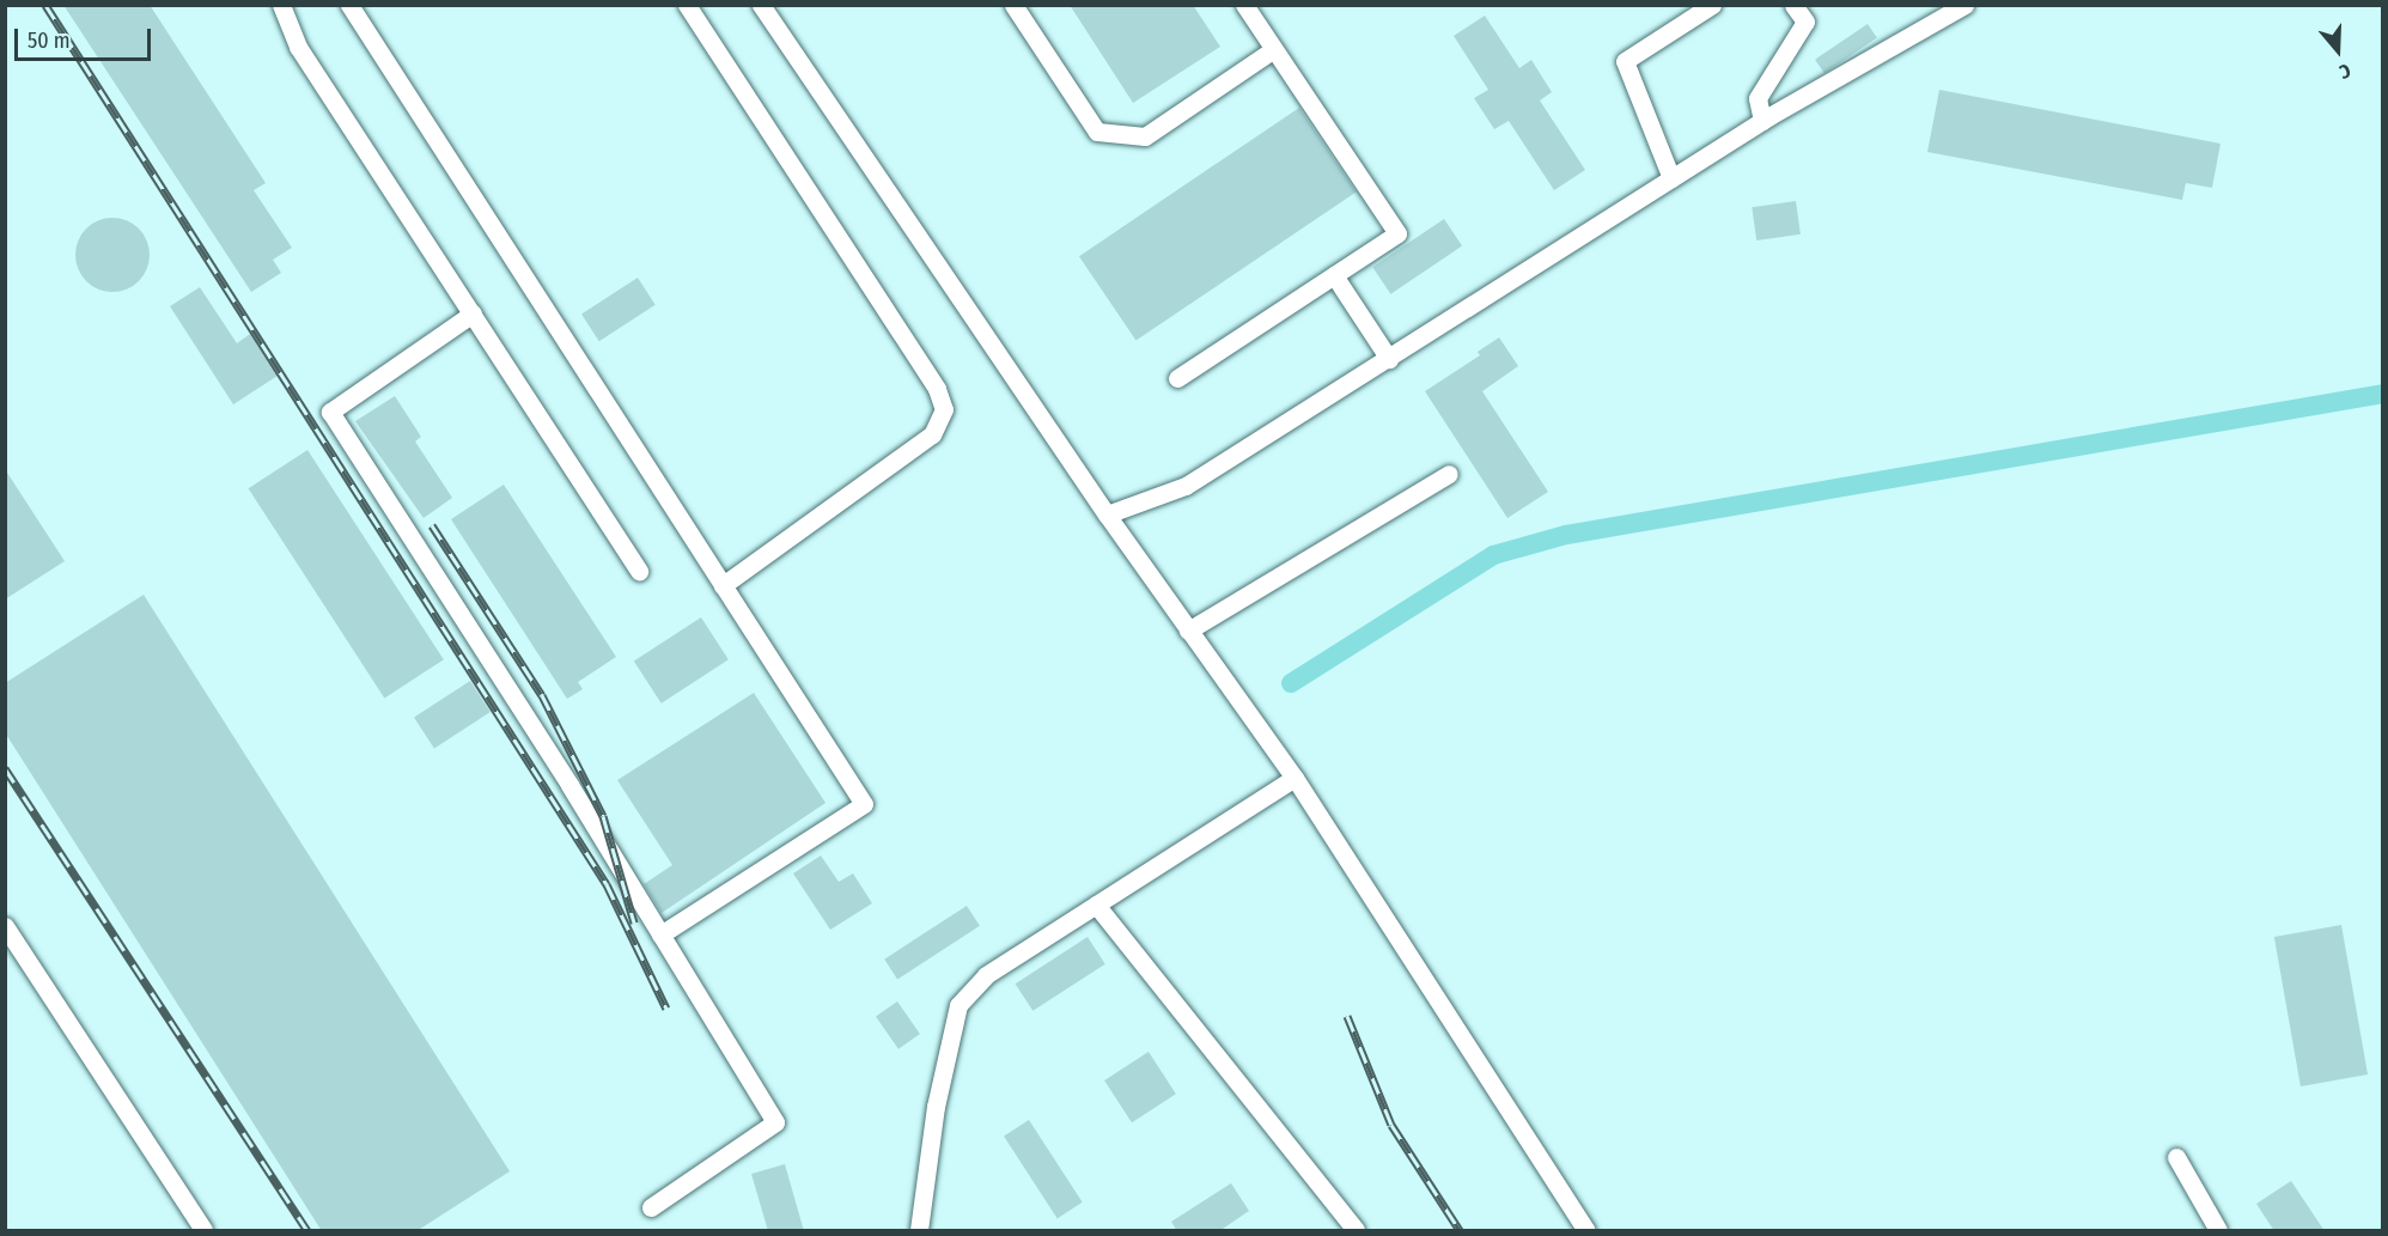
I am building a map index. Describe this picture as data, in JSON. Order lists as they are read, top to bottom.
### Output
{
  "scale_bar": "50 m",
  "north": "bottom"
}
